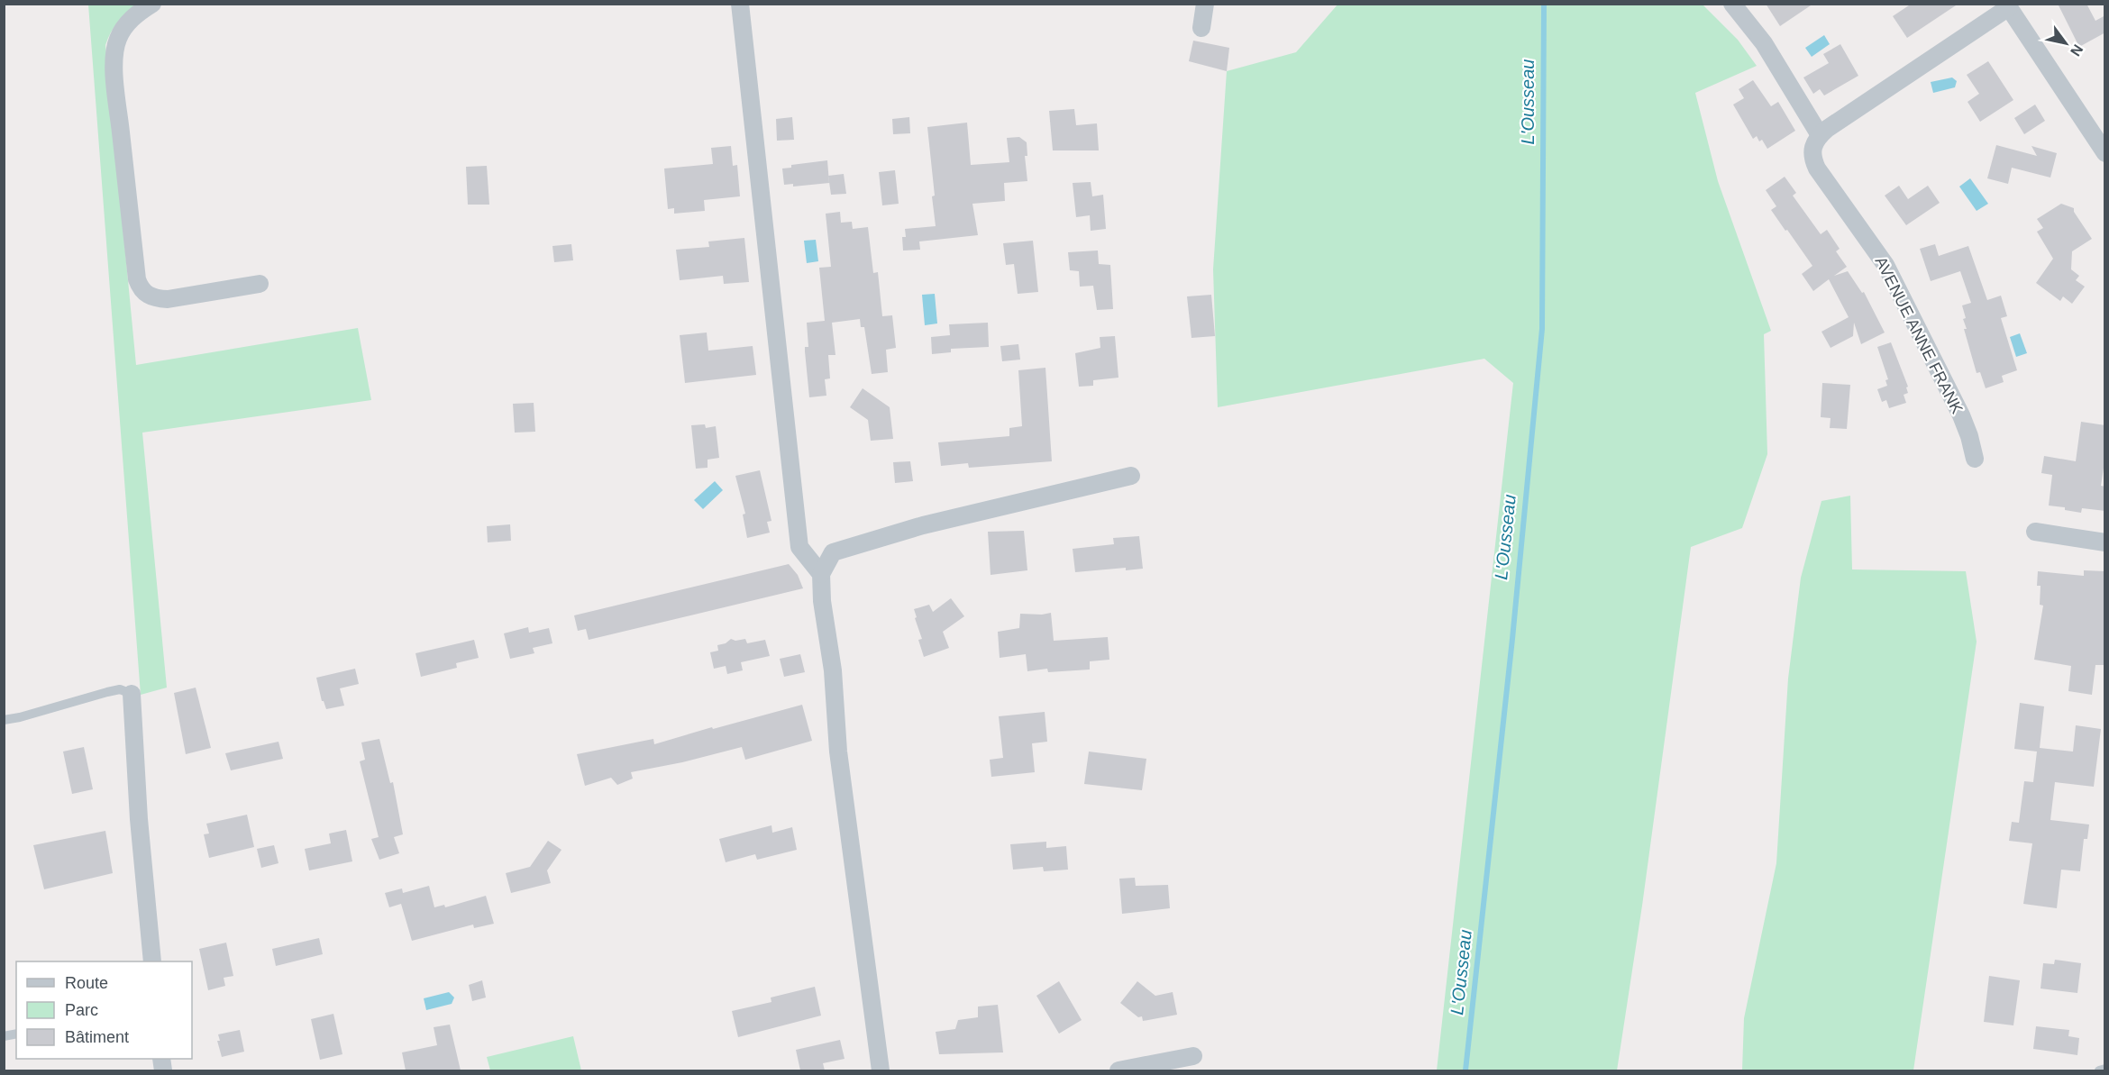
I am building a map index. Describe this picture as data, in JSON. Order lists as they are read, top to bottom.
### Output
{
  "streets": {
    "street": ["AVENUE ANNE FRANK"]
  },
  "water": ["L'Ousseau"],
  "legend": ["Route", "Parc", "Bâtiment"],
  "north": "bottom right"
}
